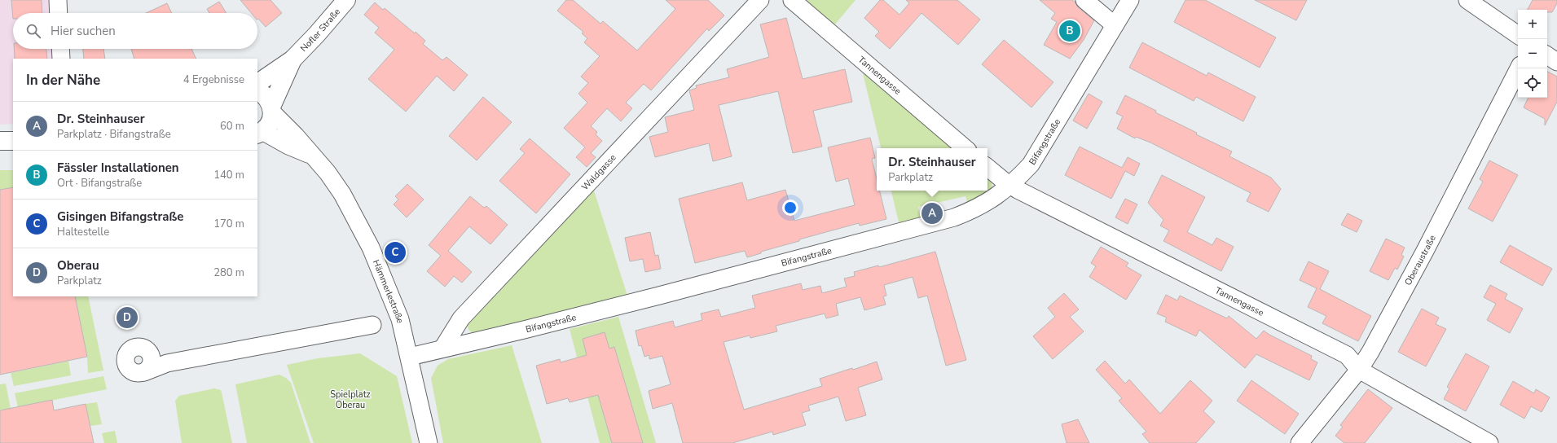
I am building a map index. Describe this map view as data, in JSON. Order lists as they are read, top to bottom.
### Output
{
  "streets": {
    "main road": ["Nofler Straße"],
    "street": [
      "Tannengasse",
      "Bifangstraße",
      "Waldgasse",
      "Oberaustraße",
      "Hämmerlestraße"
    ]
  },
  "crossings": [
    ["Nofler Straße", "Hämmerlestraße"],
    ["Tannengasse", "Bifangstraße"],
    ["Tannengasse", "Oberaustraße"],
    ["Bifangstraße", "Waldgasse"],
    ["Bifangstraße", "Hämmerlestraße"]
  ],
  "parks": ["Spielplatz Oberau"],
  "page": {
    "map_buttons": ["+", "−"],
    "search": "Hier suchen",
    "pins": [
      "B",
      "A",
      "C",
      "D"
    ],
    "heading": ["In der Nähe", "4 Ergebnisse"],
    "list": [
      {
        "mark": "A",
        "name": "Dr. Steinhauser",
        "note": "Parkplatz · Bifangstraße",
        "value": "60 m"
      },
      {
        "mark": "B",
        "name": "Fässler Installationen",
        "note": "Ort · Bifangstraße",
        "value": "140 m"
      },
      {
        "mark": "C",
        "name": "Gisingen Bifangstraße",
        "note": "Haltestelle",
        "value": "170 m"
      },
      {
        "mark": "D",
        "name": "Oberau",
        "note": "Parkplatz",
        "value": "280 m"
      }
    ],
    "popup": ["Dr. Steinhauser", "Parkplatz"]
  }
}
